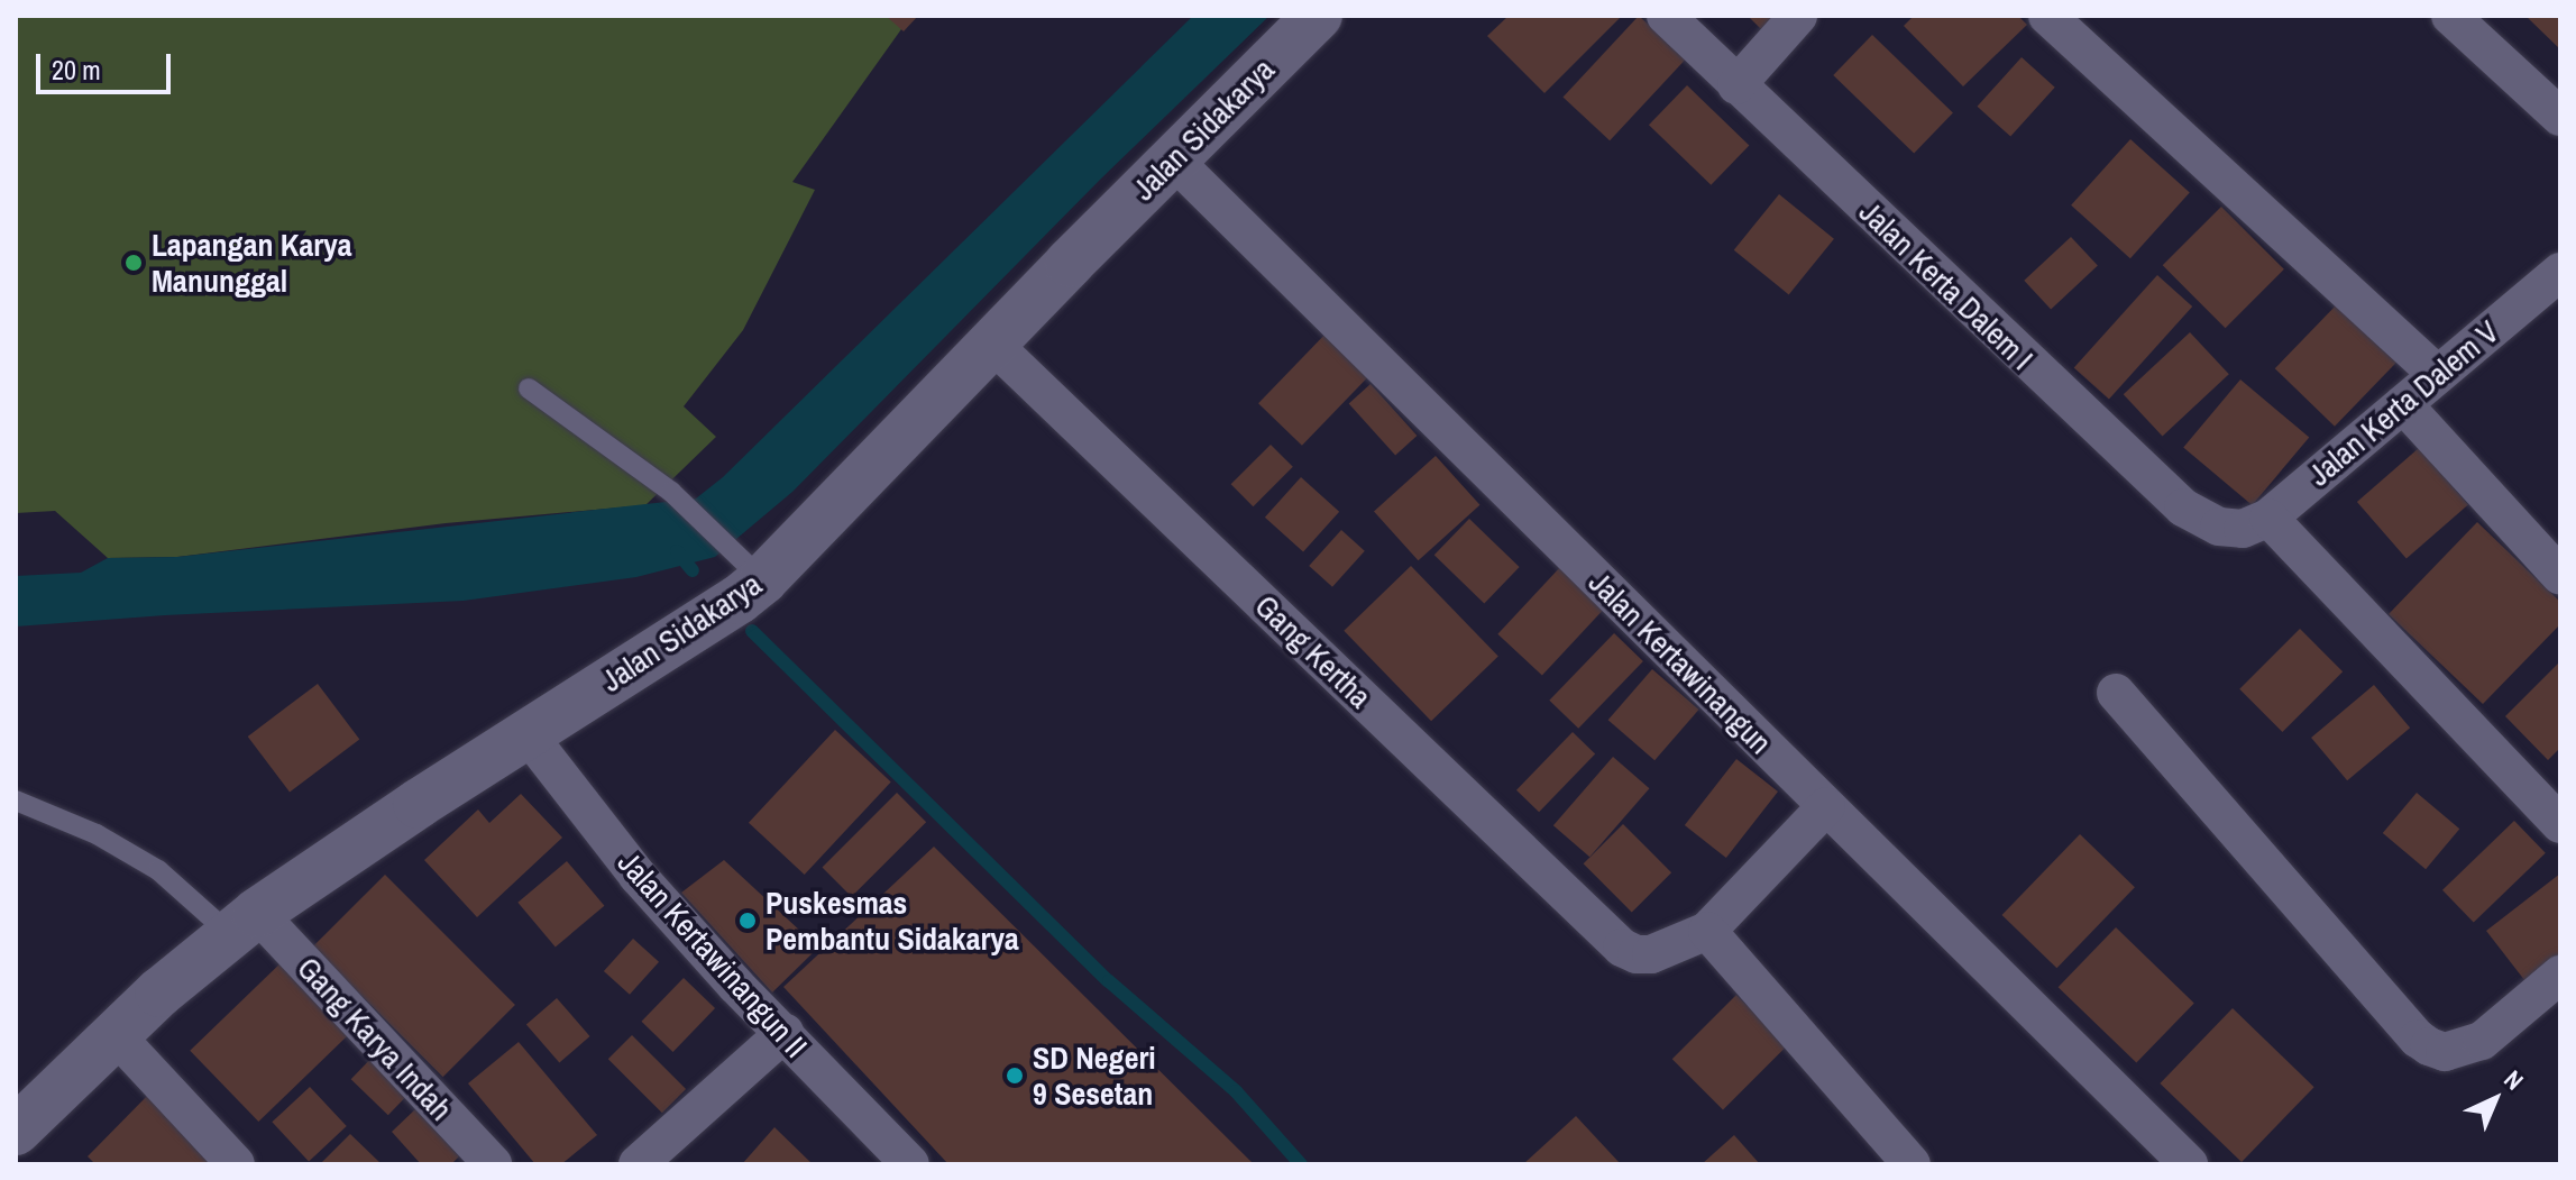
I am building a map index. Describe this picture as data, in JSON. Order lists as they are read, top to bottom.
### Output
{
  "streets": {
    "street": [
      "Jalan Sidakarya",
      "Jalan Kerta Dalem I",
      "Jalan Kerta Dalem V",
      "Gang Kertha",
      "Jalan Kertawinangun",
      "Jalan Kertawinangun II",
      "Gang Karya Indah"
    ]
  },
  "crossings": [
    ["Jalan Sidakarya", "Gang Kertha"],
    ["Jalan Sidakarya", "Jalan Kertawinangun"],
    ["Jalan Sidakarya", "Jalan Kertawinangun II"],
    ["Jalan Sidakarya", "Gang Karya Indah"],
    ["Jalan Kerta Dalem I", "Jalan Kerta Dalem V"]
  ],
  "places": ["Lapangan Karya Manunggal", "Puskesmas Pembantu Sidakarya", "SD Negeri 9 Sesetan"],
  "scale_bar": "20 m",
  "north": "top right"
}
